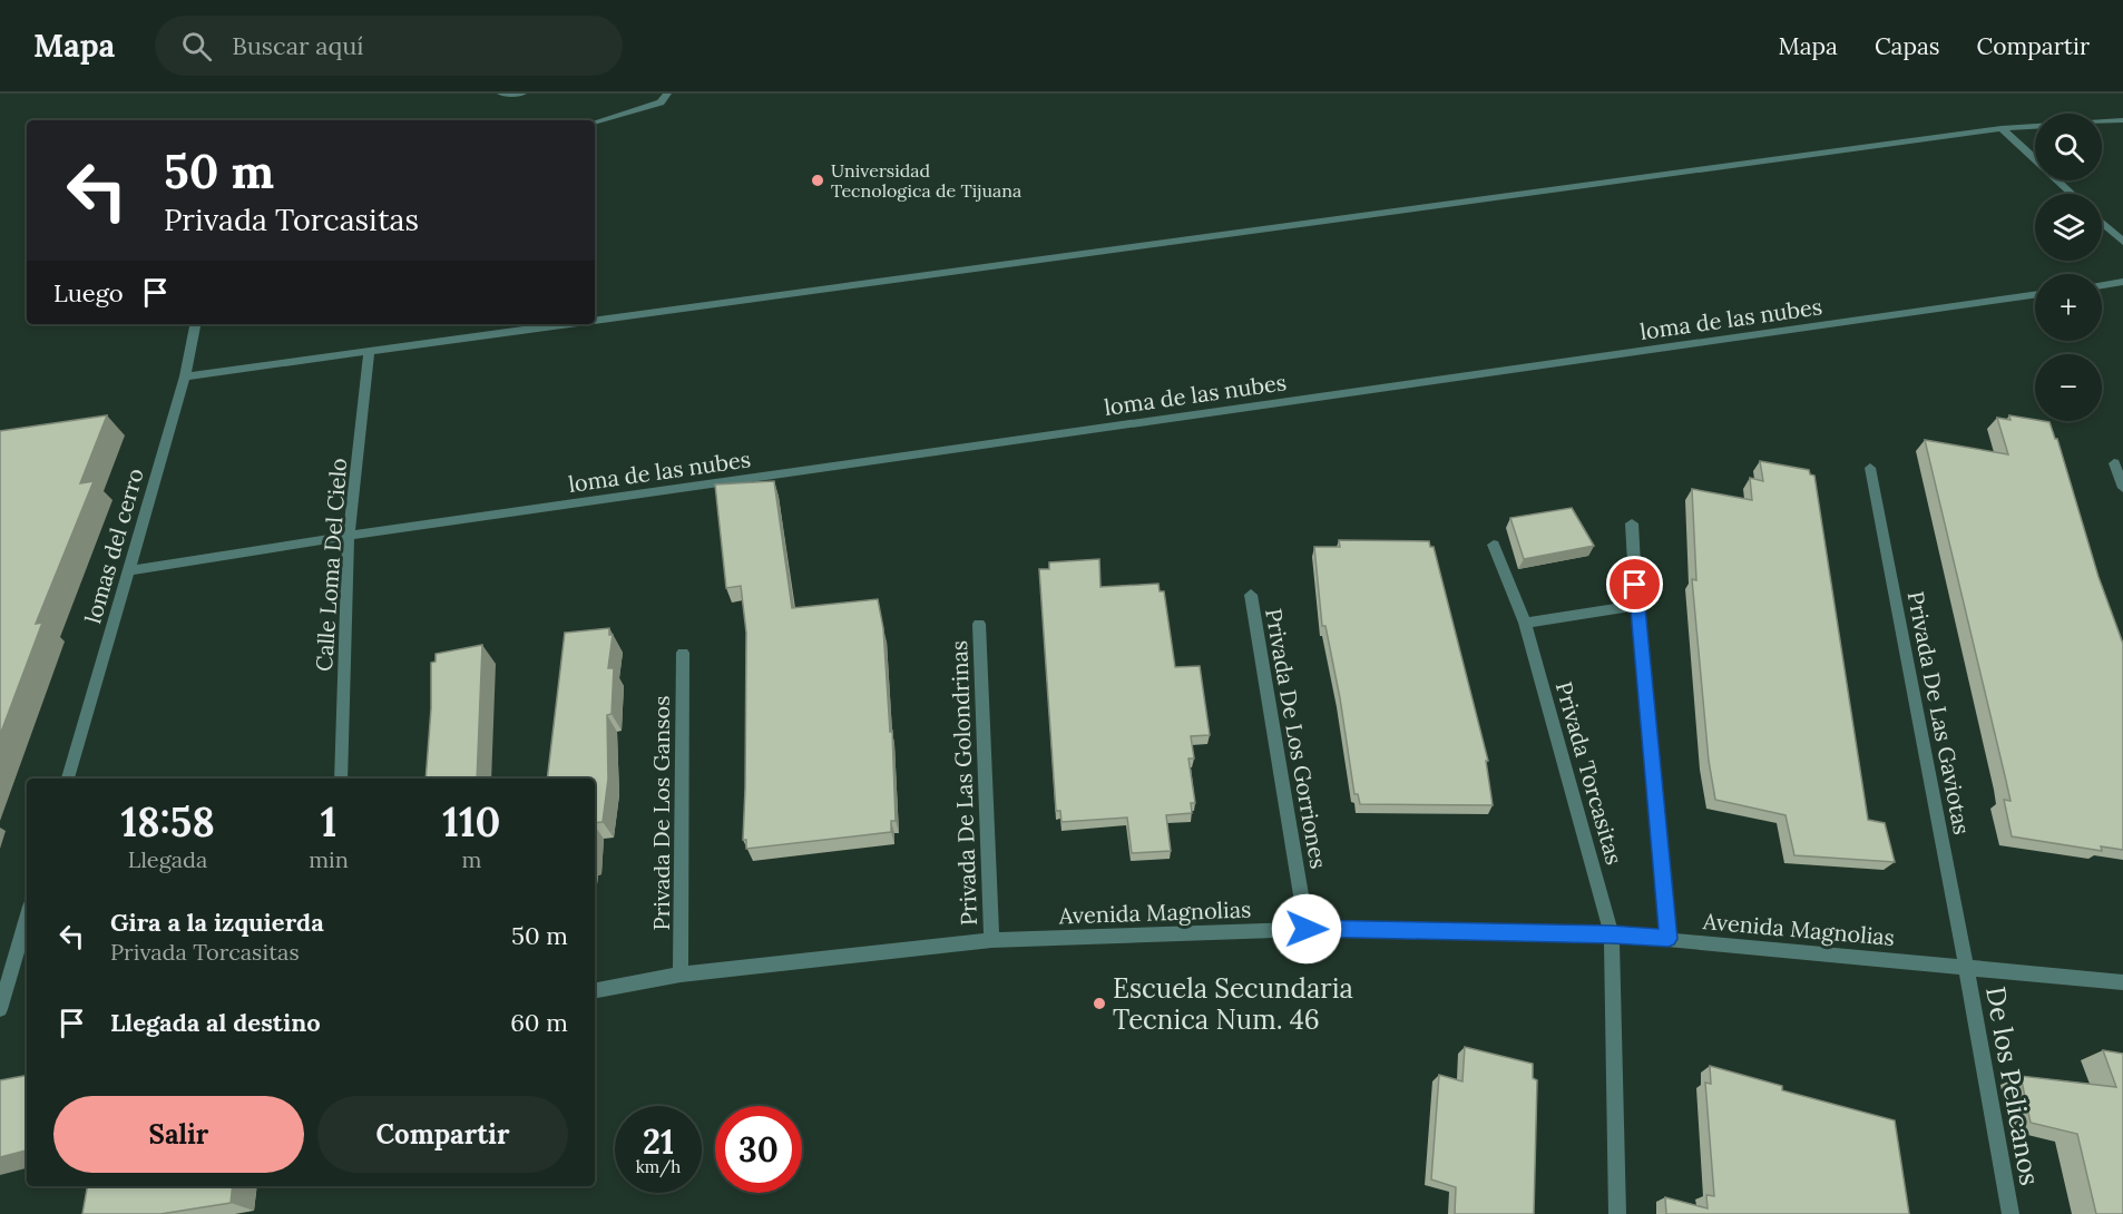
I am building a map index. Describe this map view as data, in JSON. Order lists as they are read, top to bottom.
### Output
{
  "streets": {
    "street": [
      "loma de las nubes",
      "lomas del cerro",
      "Calle Loma Del Cielo",
      "Privada De Las Gaviotas",
      "Privada De Los Gorriones",
      "Privada Torcasitas",
      "Privada De Las Golondrinas",
      "Privada De Los Gansos",
      "Avenida Magnolias",
      "De los Pelicanos"
    ]
  },
  "crossings": [
    ["loma de las nubes", "lomas del cerro"],
    ["loma de las nubes", "Calle Loma Del Cielo"],
    ["Privada De Las Gaviotas", "Avenida Magnolias"],
    ["Privada De Las Gaviotas", "De los Pelicanos"],
    ["Privada De Los Gorriones", "Avenida Magnolias"],
    ["Privada Torcasitas", "Avenida Magnolias"],
    ["Privada De Las Golondrinas", "Avenida Magnolias"],
    ["Privada De Los Gansos", "Avenida Magnolias"],
    ["Avenida Magnolias", "De los Pelicanos"]
  ],
  "places": ["Universidad Tecnologica de Tijuana", "Escuela Secundaria Tecnica Num. 46"],
  "page": {
    "header": "Mapa",
    "search": "Buscar aquí",
    "nav": ["Mapa", "Capas", "Compartir"],
    "map_buttons": ["+", "−"],
    "turn": ["50 m", "Privada Torcasitas"],
    "then": "Luego",
    "eta": [
      "18:58",
      "Llegada",
      "1",
      "min",
      "110",
      "m"
    ],
    "list": [
      {
        "name": "Gira a la izquierda",
        "note": "Privada Torcasitas",
        "value": "50 m"
      },
      {
        "name": "Llegada al destino",
        "value": "60 m"
      }
    ],
    "buttons": ["Salir", "Compartir"],
    "speed": "21 km/h",
    "limit": "30"
  }
}
